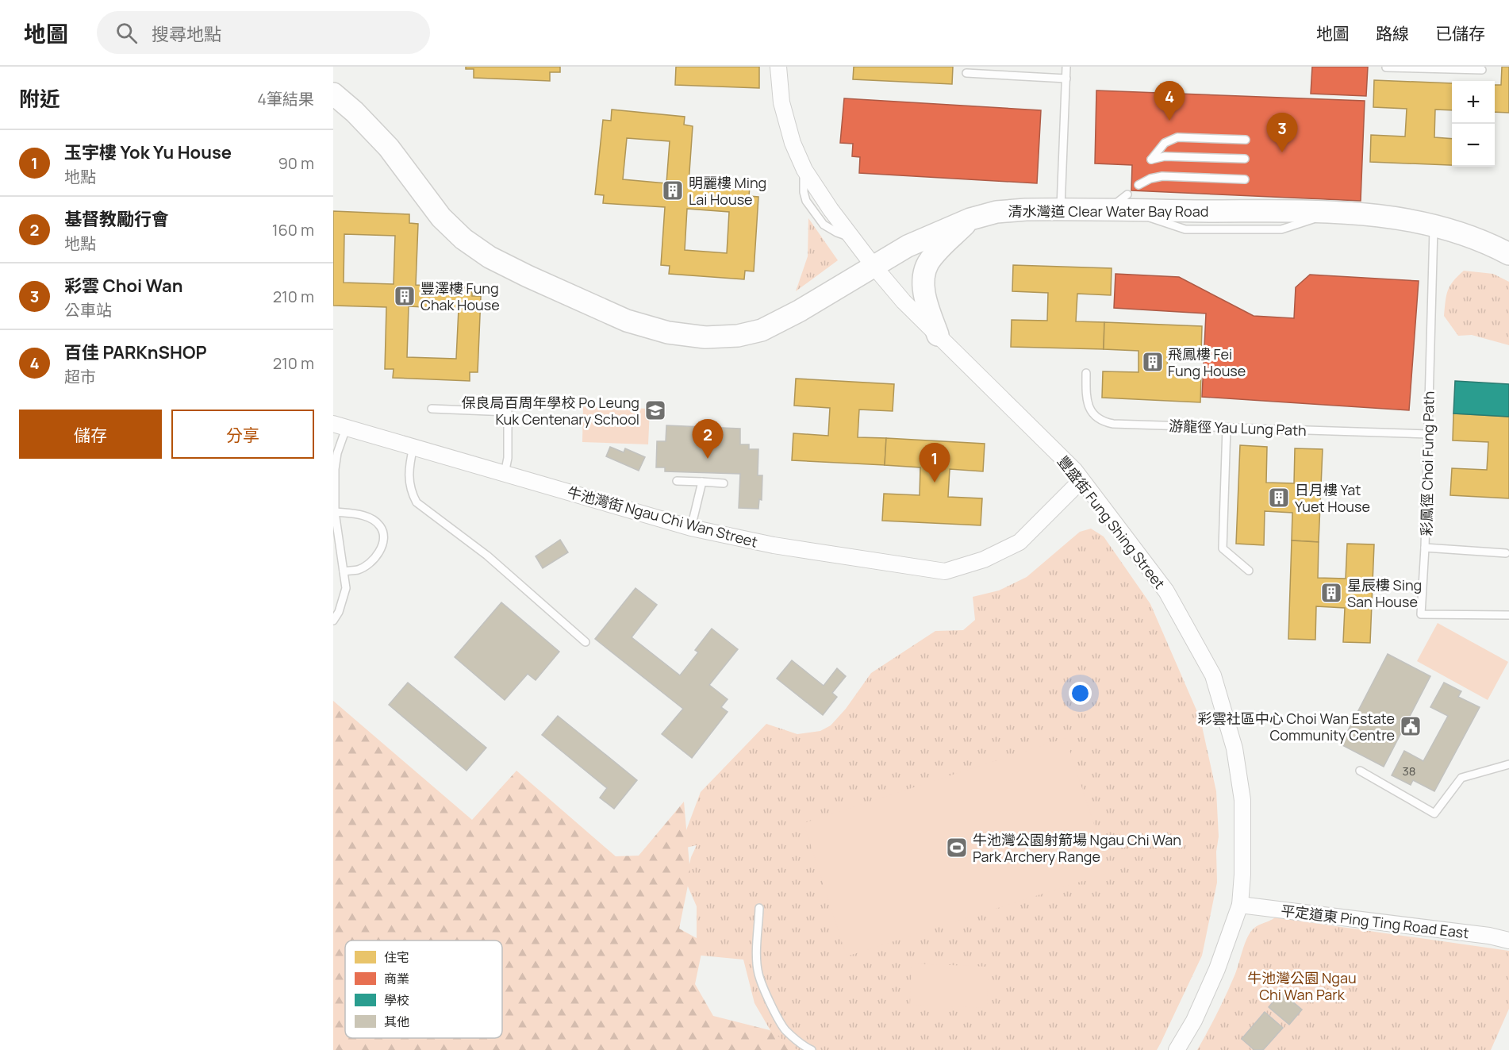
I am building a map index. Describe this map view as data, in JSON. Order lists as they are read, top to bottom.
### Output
{
  "streets": {
    "main road": ["清水灣道 Clear Water Bay Road"],
    "street": ["牛池灣街 Ngau Chi Wan Street", "豐盛街 Fung Shing Street", "平定道東 Ping Ting Road East"],
    "lane": ["游龍徑 Yau Lung Path", "彩鳳徑 Choi Fung Path"]
  },
  "crossings": [
    ["清水灣道 Clear Water Bay Road", "彩鳳徑 Choi Fung Path"],
    ["清水灣道 Clear Water Bay Road", "豐盛街 Fung Shing Street"],
    ["游龍徑 Yau Lung Path", "彩鳳徑 Choi Fung Path"],
    ["牛池灣街 Ngau Chi Wan Street", "豐盛街 Fung Shing Street"],
    ["豐盛街 Fung Shing Street", "平定道東 Ping Ting Road East"]
  ],
  "parks": ["牛池灣公園 Ngau Chi Wan Park"],
  "places": {
    "building": [
      "明麗樓 Ming Lai House",
      "豐澤樓 Fung Chak House",
      "飛鳳樓 Fei Fung House",
      "日月樓 Yat Yuet House",
      "星辰樓 Sing San House"
    ],
    "school or university": ["保良局百周年學校 Po Leung Kuk Centenary School"],
    "public building": ["彩雲社區中心 Choi Wan Estate Community Centre"],
    "sports": ["牛池灣公園射箭場 Ngau Chi Wan Park Archery Range"]
  },
  "house_numbers": ["38"],
  "legend": [
    "住宅",
    "商業",
    "學校",
    "其他"
  ],
  "page": {
    "header": "地圖",
    "search": "搜尋地點",
    "nav": ["地圖", "路線", "已儲存"],
    "heading": ["附近", "4筆結果"],
    "map_buttons": ["+", "−"],
    "pins": [
      "4",
      "3",
      "2",
      "1"
    ],
    "list": [
      {
        "mark": "1",
        "name": "玉宇樓 Yok Yu House",
        "note": "地點",
        "value": "90 m"
      },
      {
        "mark": "2",
        "name": "基督教勵行會",
        "note": "地點",
        "value": "160 m"
      },
      {
        "mark": "3",
        "name": "彩雲 Choi Wan",
        "note": "公車站",
        "value": "210 m"
      },
      {
        "mark": "4",
        "name": "百佳 PARKnSHOP",
        "note": "超市",
        "value": "210 m"
      }
    ],
    "buttons": ["儲存", "分享"]
  }
}
